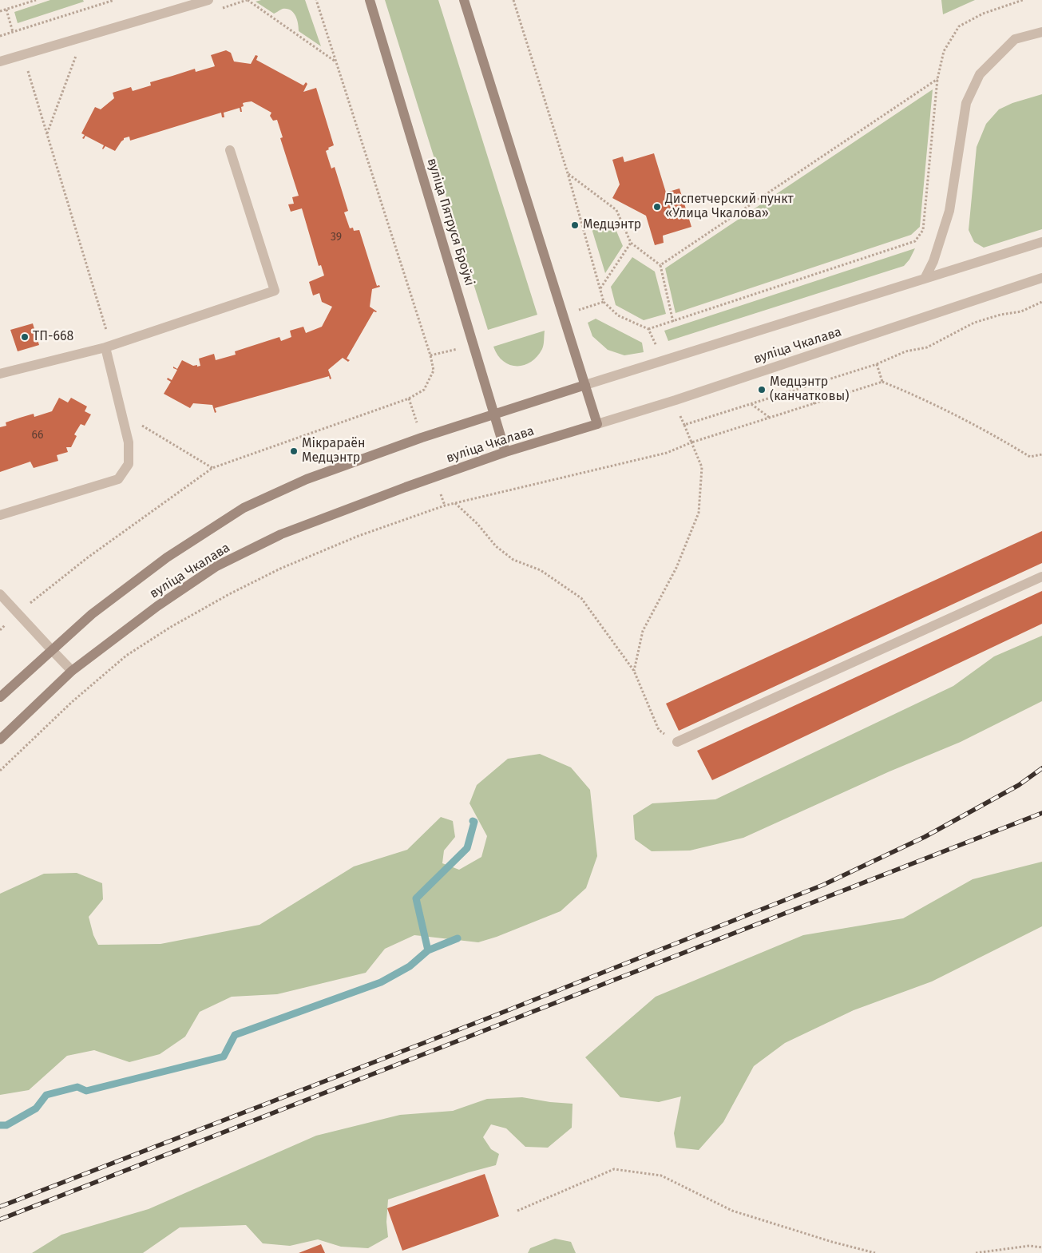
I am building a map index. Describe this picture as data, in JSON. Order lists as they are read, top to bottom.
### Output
{
  "streets": {
    "main road": ["вуліца Пятруся Броўкі", "вуліца Чкалава"]
  },
  "crossings": [
    ["вуліца Пятруся Броўкі", "вуліца Чкалава"]
  ],
  "places": [
    "Диспетчерский пункт «Улица Чкалова»",
    "Медцэнтр",
    "ТП-668",
    "Медцэнтр (канчатковы)",
    "Мікрараён Медцэнтр"
  ],
  "house_numbers": ["39", "66"]
}
